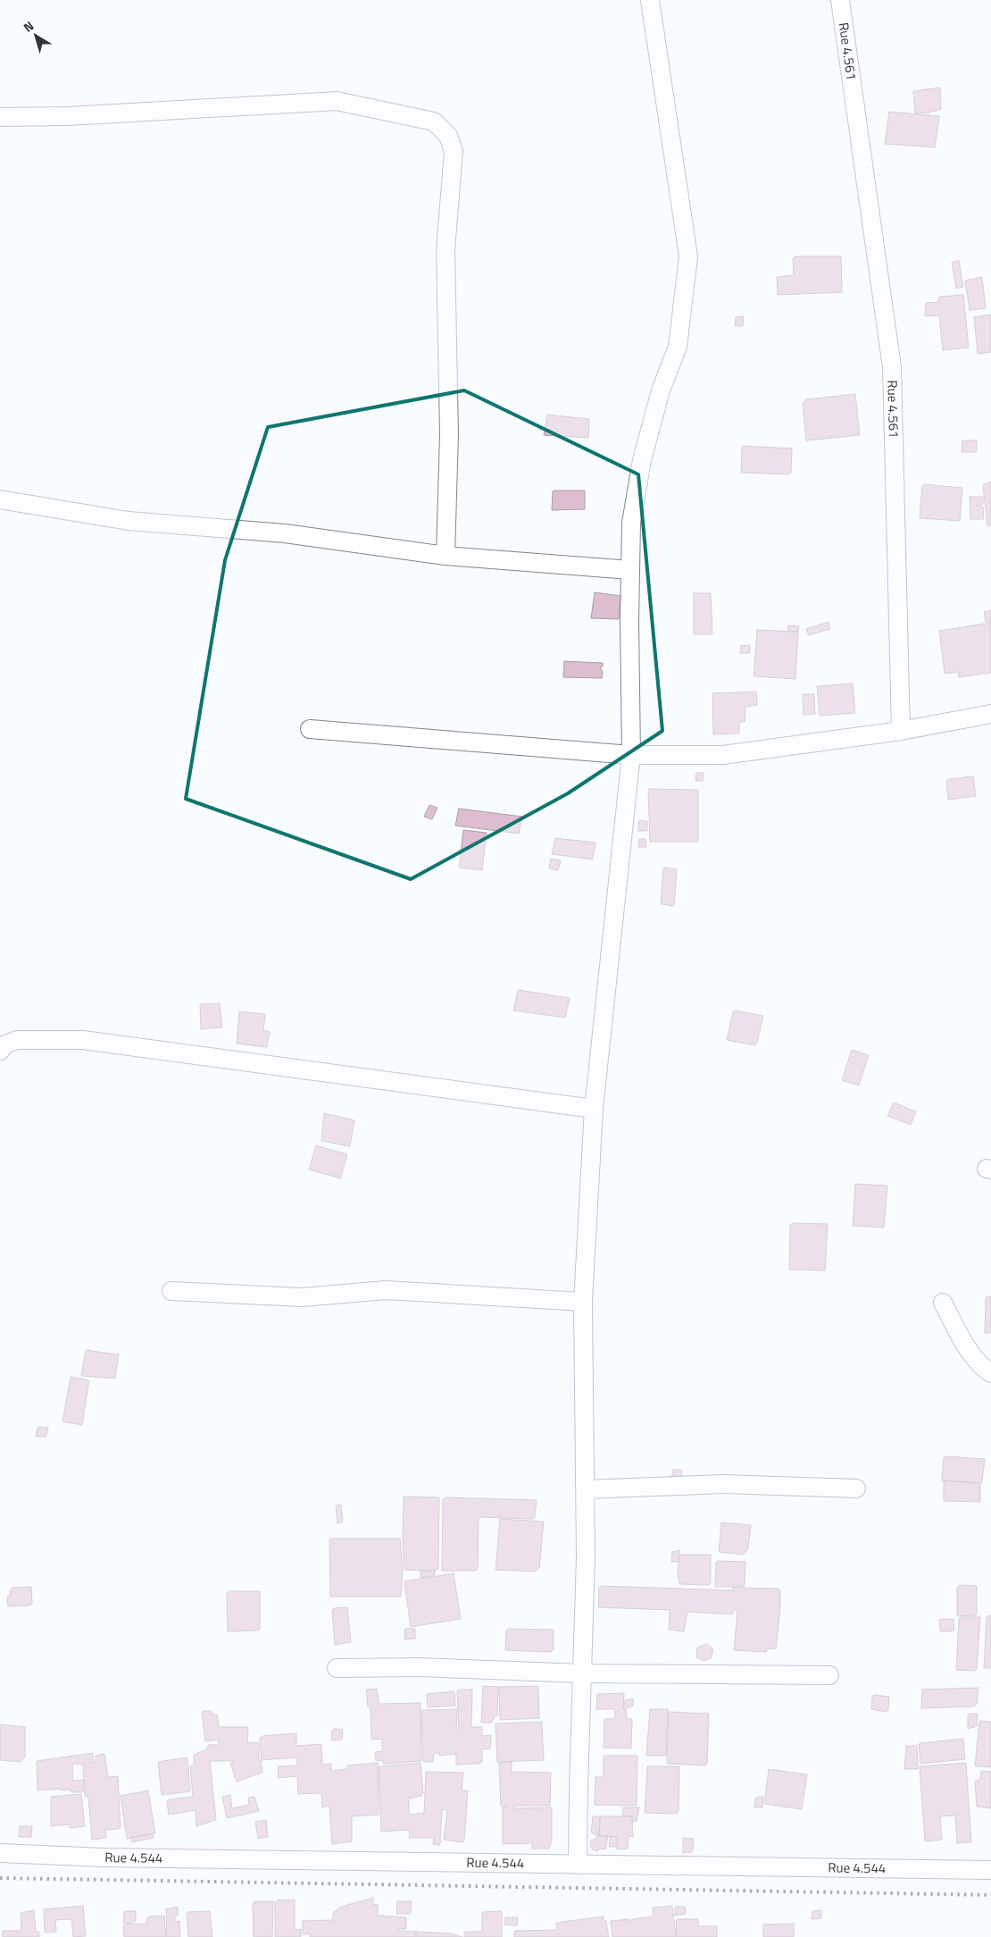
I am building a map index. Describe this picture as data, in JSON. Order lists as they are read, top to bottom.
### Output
{
  "streets": {
    "street": ["Rue 4.561", "Rue 4.544"]
  },
  "north": "top left"
}
